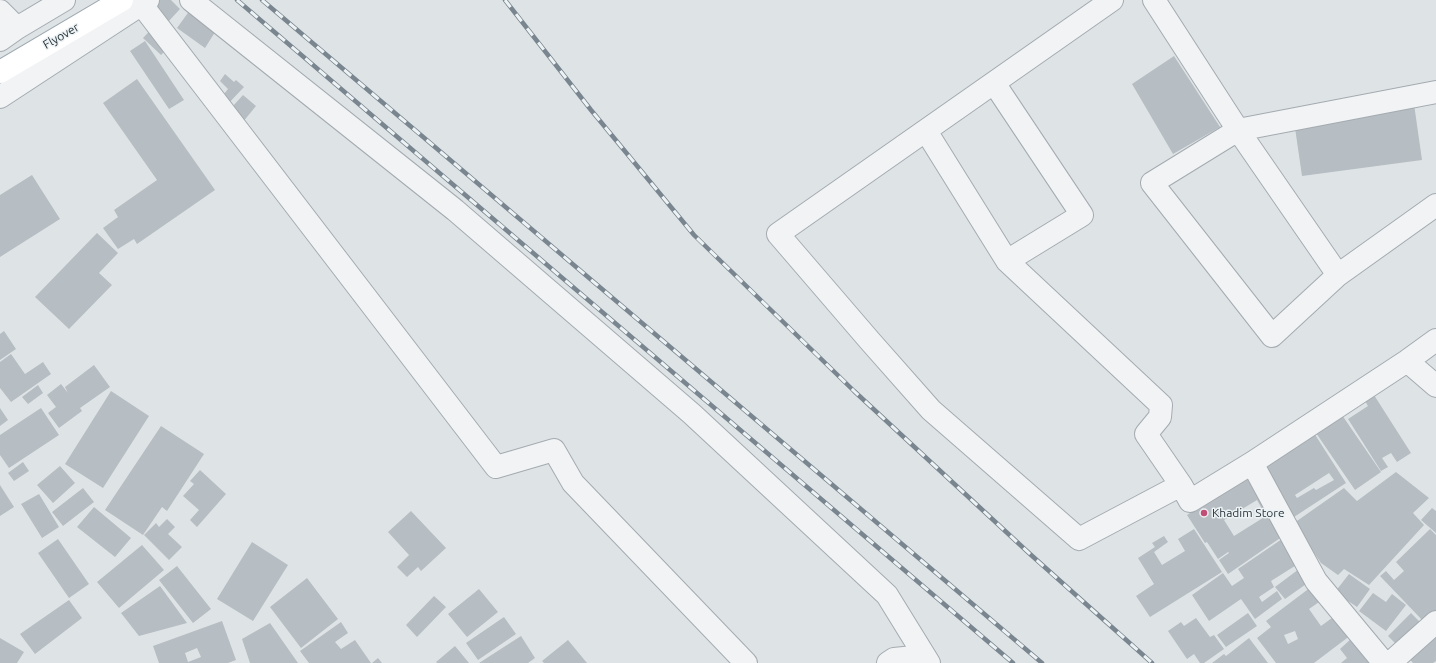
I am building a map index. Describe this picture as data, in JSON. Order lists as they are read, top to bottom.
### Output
{
  "streets": {
    "main road": ["Flyover"]
  },
  "places": ["Khadim Store"]
}
